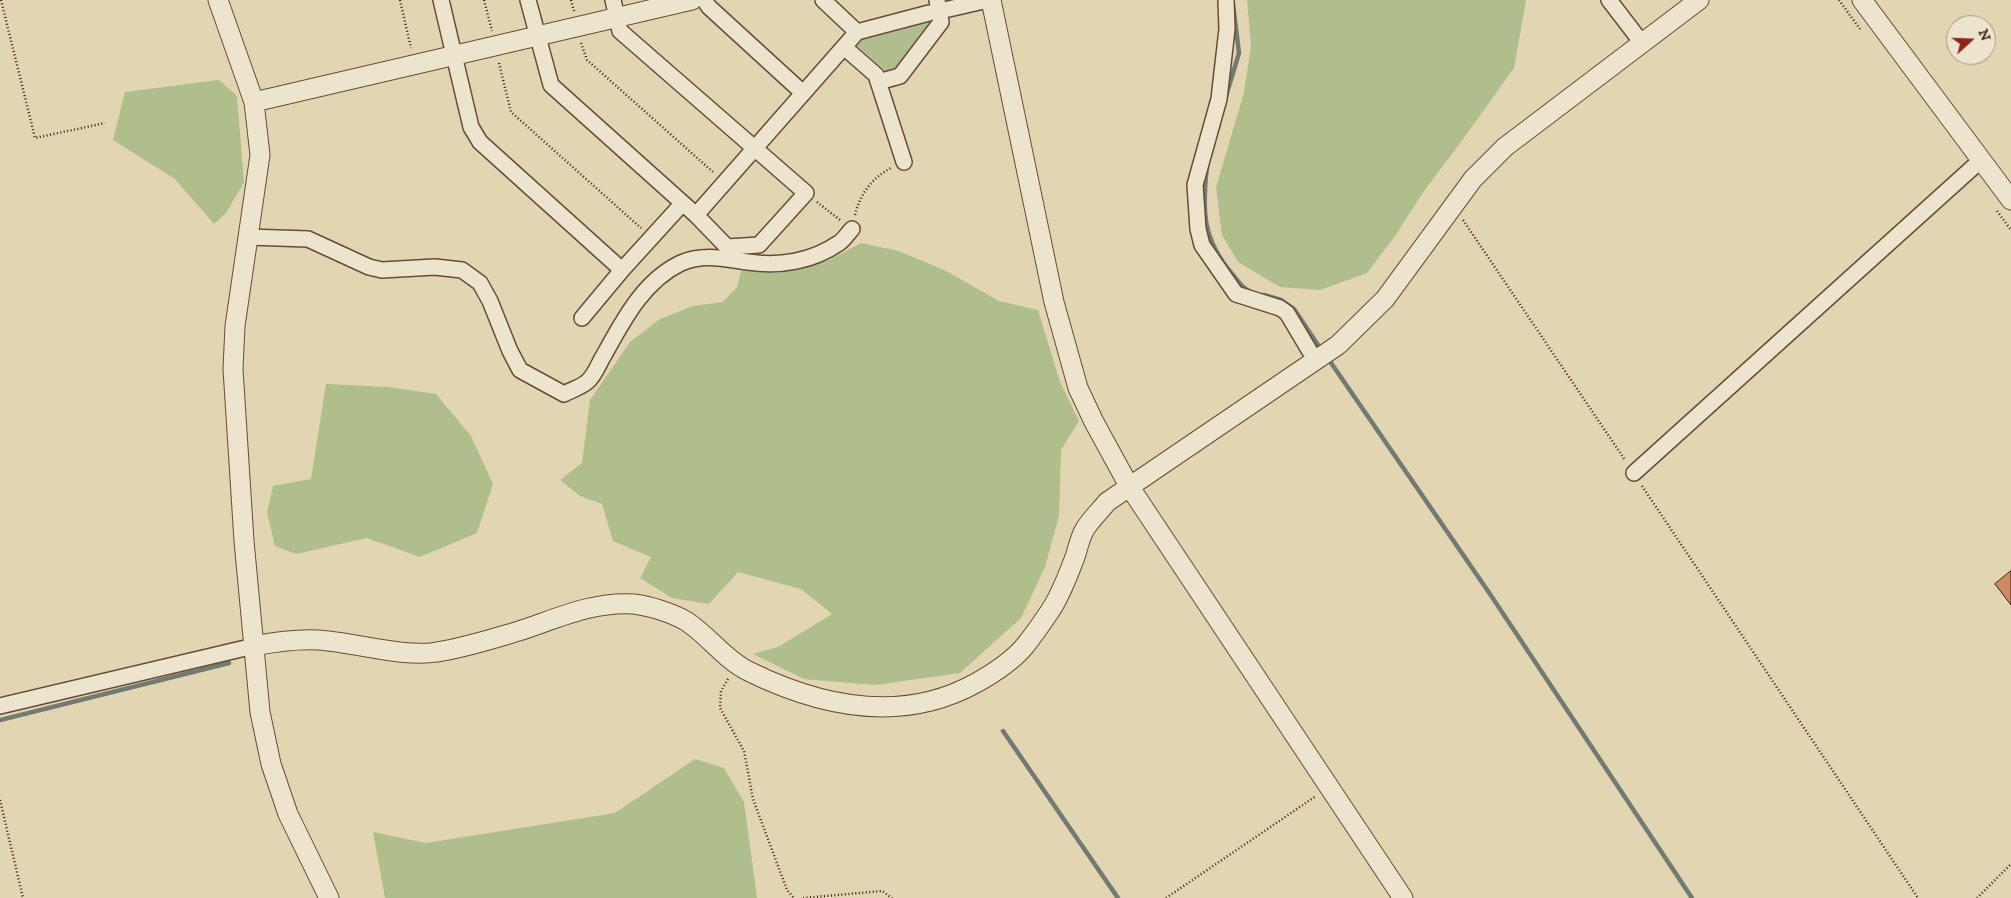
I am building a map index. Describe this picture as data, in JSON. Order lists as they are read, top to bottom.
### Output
{
  "north": "right"
}
